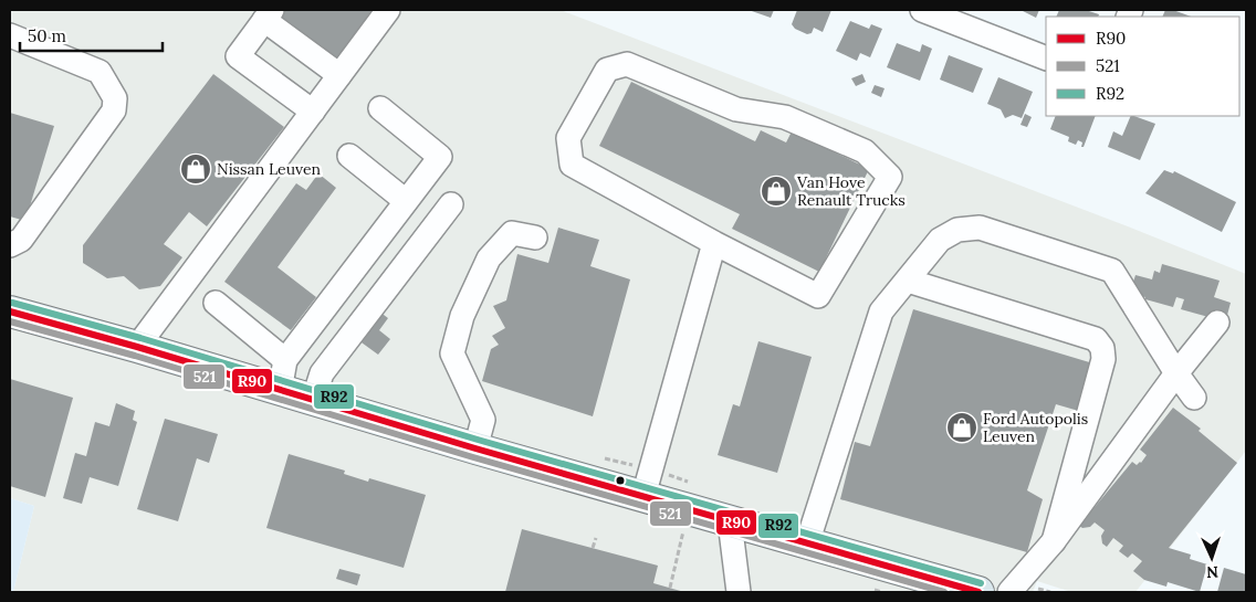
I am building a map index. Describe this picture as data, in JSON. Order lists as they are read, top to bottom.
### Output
{
  "places": {
    "shop": ["Nissan Leuven", "Van Hove Renault Trucks", "Ford Autopolis Leuven"]
  },
  "lines": ["transit line R92", "transit line R90", "transit line 521"],
  "legend": ["R90", "521", "R92"],
  "scale_bar": "50 m",
  "north": "bottom"
}
